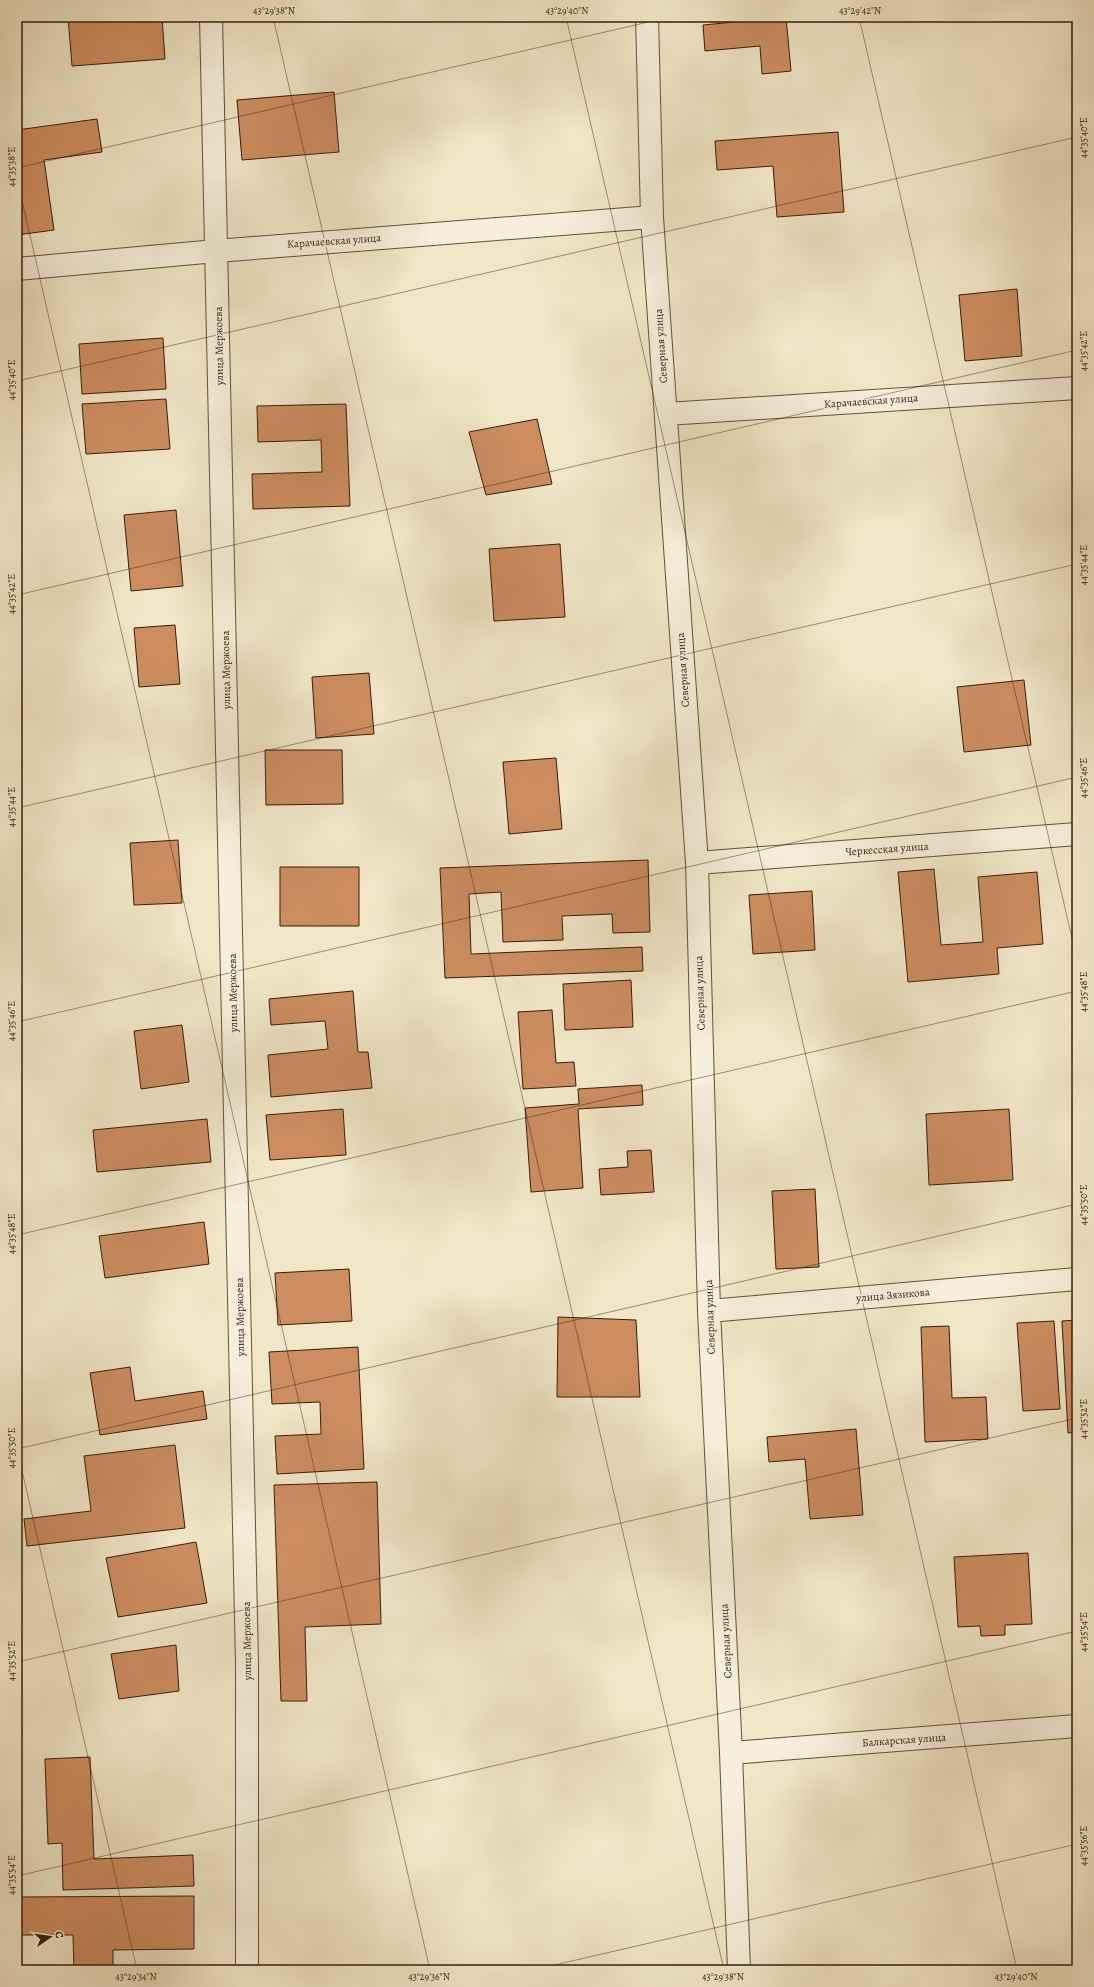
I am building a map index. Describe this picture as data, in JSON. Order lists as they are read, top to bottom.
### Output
{
  "streets": {
    "street": [
      "Карачаевская улица",
      "улица Мержоева",
      "Северная улица",
      "Черкесская улица",
      "улица Зязикова",
      "Балкарская улица"
    ]
  },
  "crossings": [
    ["Карачаевская улица", "улица Мержоева"],
    ["Карачаевская улица", "Северная улица"],
    ["Северная улица", "Черкесская улица"],
    ["Северная улица", "улица Зязикова"],
    ["Северная улица", "Балкарская улица"]
  ],
  "north": "right",
  "coordinates": [
    "43°29'38\"N",
    "43°29'40\"N",
    "43°29'42\"N",
    "44°35'40\"E",
    "44°35'38\"E",
    "44°35'42\"E",
    "44°35'44\"E",
    "44°35'46\"E",
    "44°35'48\"E",
    "44°35'50\"E",
    "44°35'52\"E",
    "44°35'54\"E",
    "44°35'56\"E",
    "43°29'34\"N",
    "43°29'36\"N"
  ]
}
